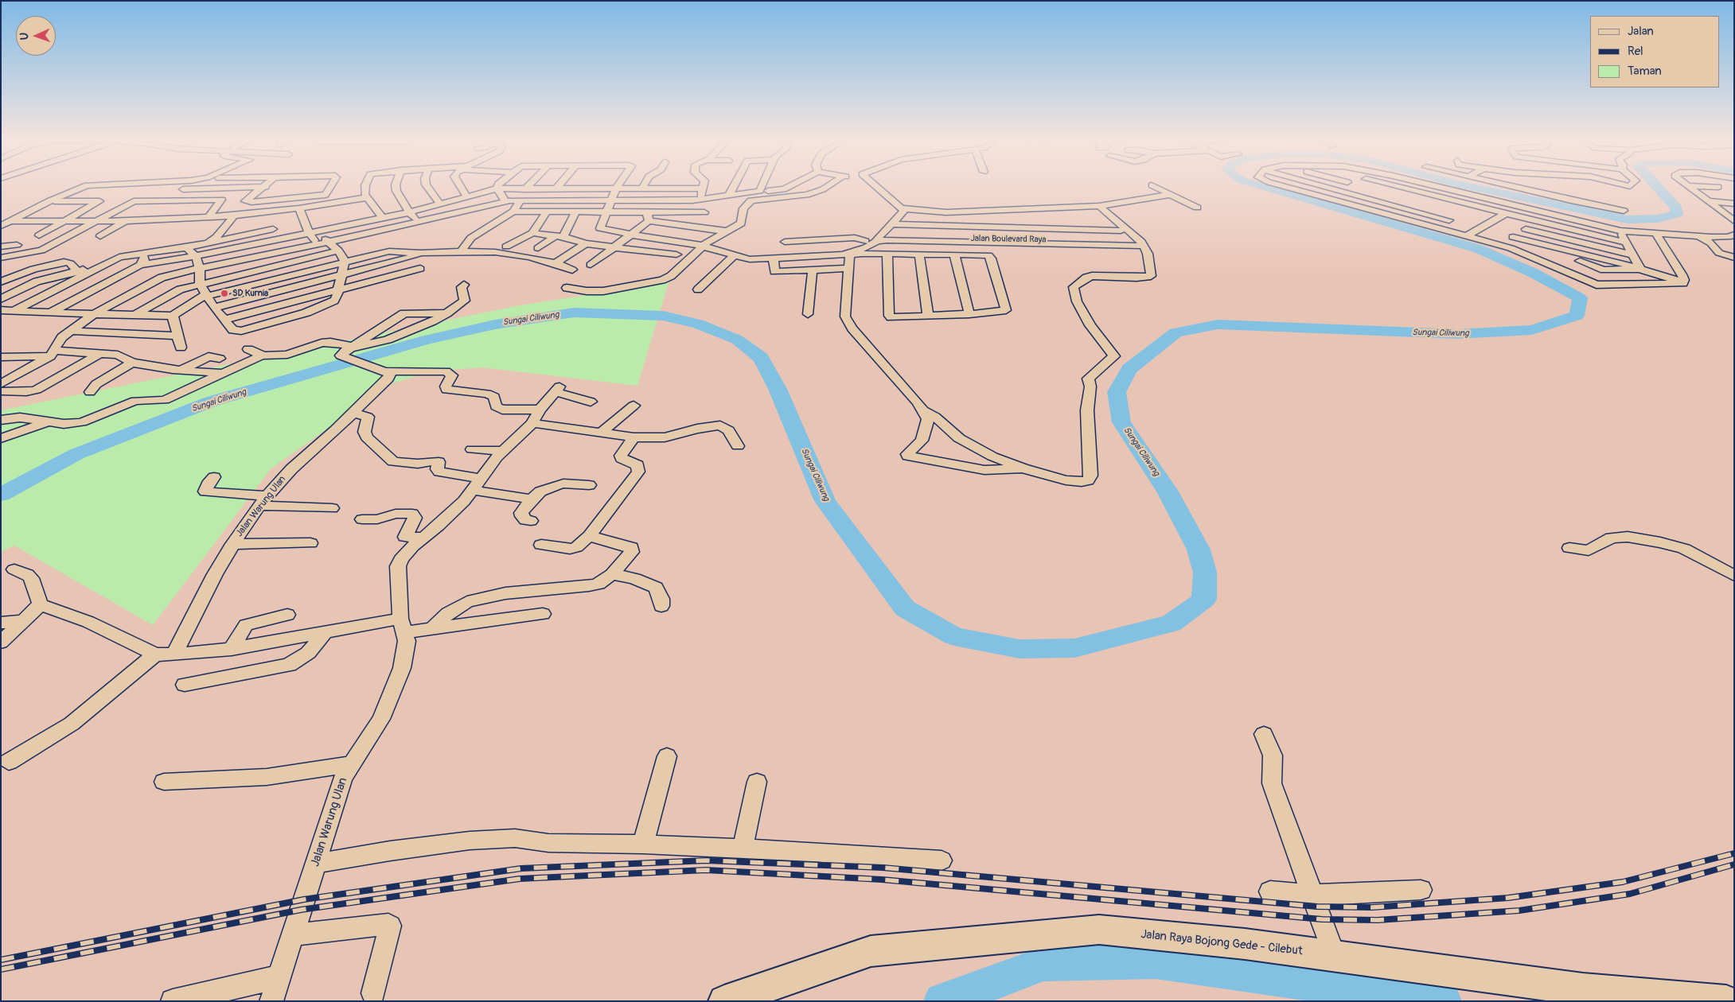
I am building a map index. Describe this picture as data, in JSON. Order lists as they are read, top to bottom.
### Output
{
  "streets": {
    "main road": ["Jalan Raya Bojong Gede - Cilebut"],
    "street": ["Jalan Boulevard Raya", "Jalan Warung Ulan"]
  },
  "water": ["Sungai Ciliwung"],
  "places": ["SD Kurnia"],
  "legend": ["Jalan", "Rel", "Taman"],
  "north": "left"
}
